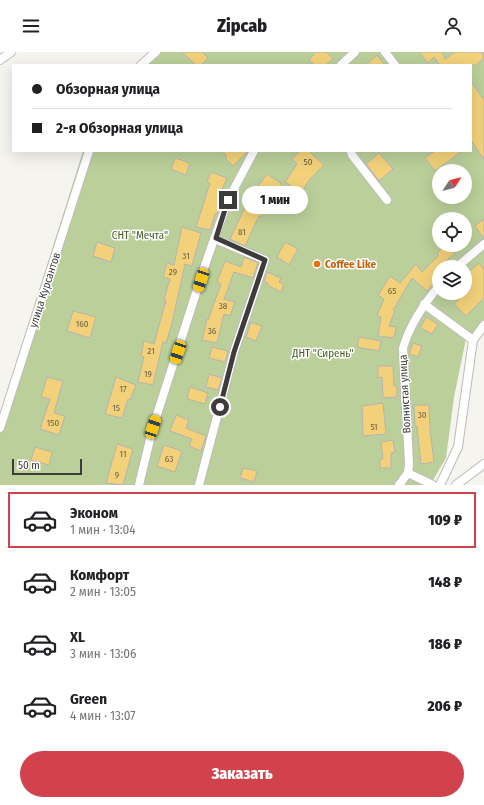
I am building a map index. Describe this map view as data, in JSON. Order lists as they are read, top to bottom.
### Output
{
  "streets": {
    "street": ["улица Курсантов", "Волнистая улица"]
  },
  "parks": ["СНТ \"Мечта\"", "ДНТ \"Сирень\""],
  "places": ["Coffee Like"],
  "house_numbers": [
    "50",
    "81",
    "31",
    "29",
    "65",
    "38",
    "160",
    "36",
    "21",
    "19",
    "17",
    "15",
    "30",
    "150",
    "51",
    "11",
    "63",
    "9"
  ],
  "scale_bar": "50 m",
  "north": "top right",
  "page": {
    "header": "Zipcab",
    "banner": ["Обзорная улица", "2-я Обзорная улица"],
    "bubble": "1 мин",
    "scale": "50 m",
    "list": [
      {
        "name": "Эконом",
        "note": "1 мин · 13:04",
        "value": "109 ₽"
      },
      {
        "name": "Комфорт",
        "note": "2 мин · 13:05",
        "value": "148 ₽"
      },
      {
        "name": "XL",
        "note": "3 мин · 13:06",
        "value": "186 ₽"
      },
      {
        "name": "Green",
        "note": "4 мин · 13:07",
        "value": "206 ₽"
      }
    ],
    "buttons": "Заказать"
  }
}
